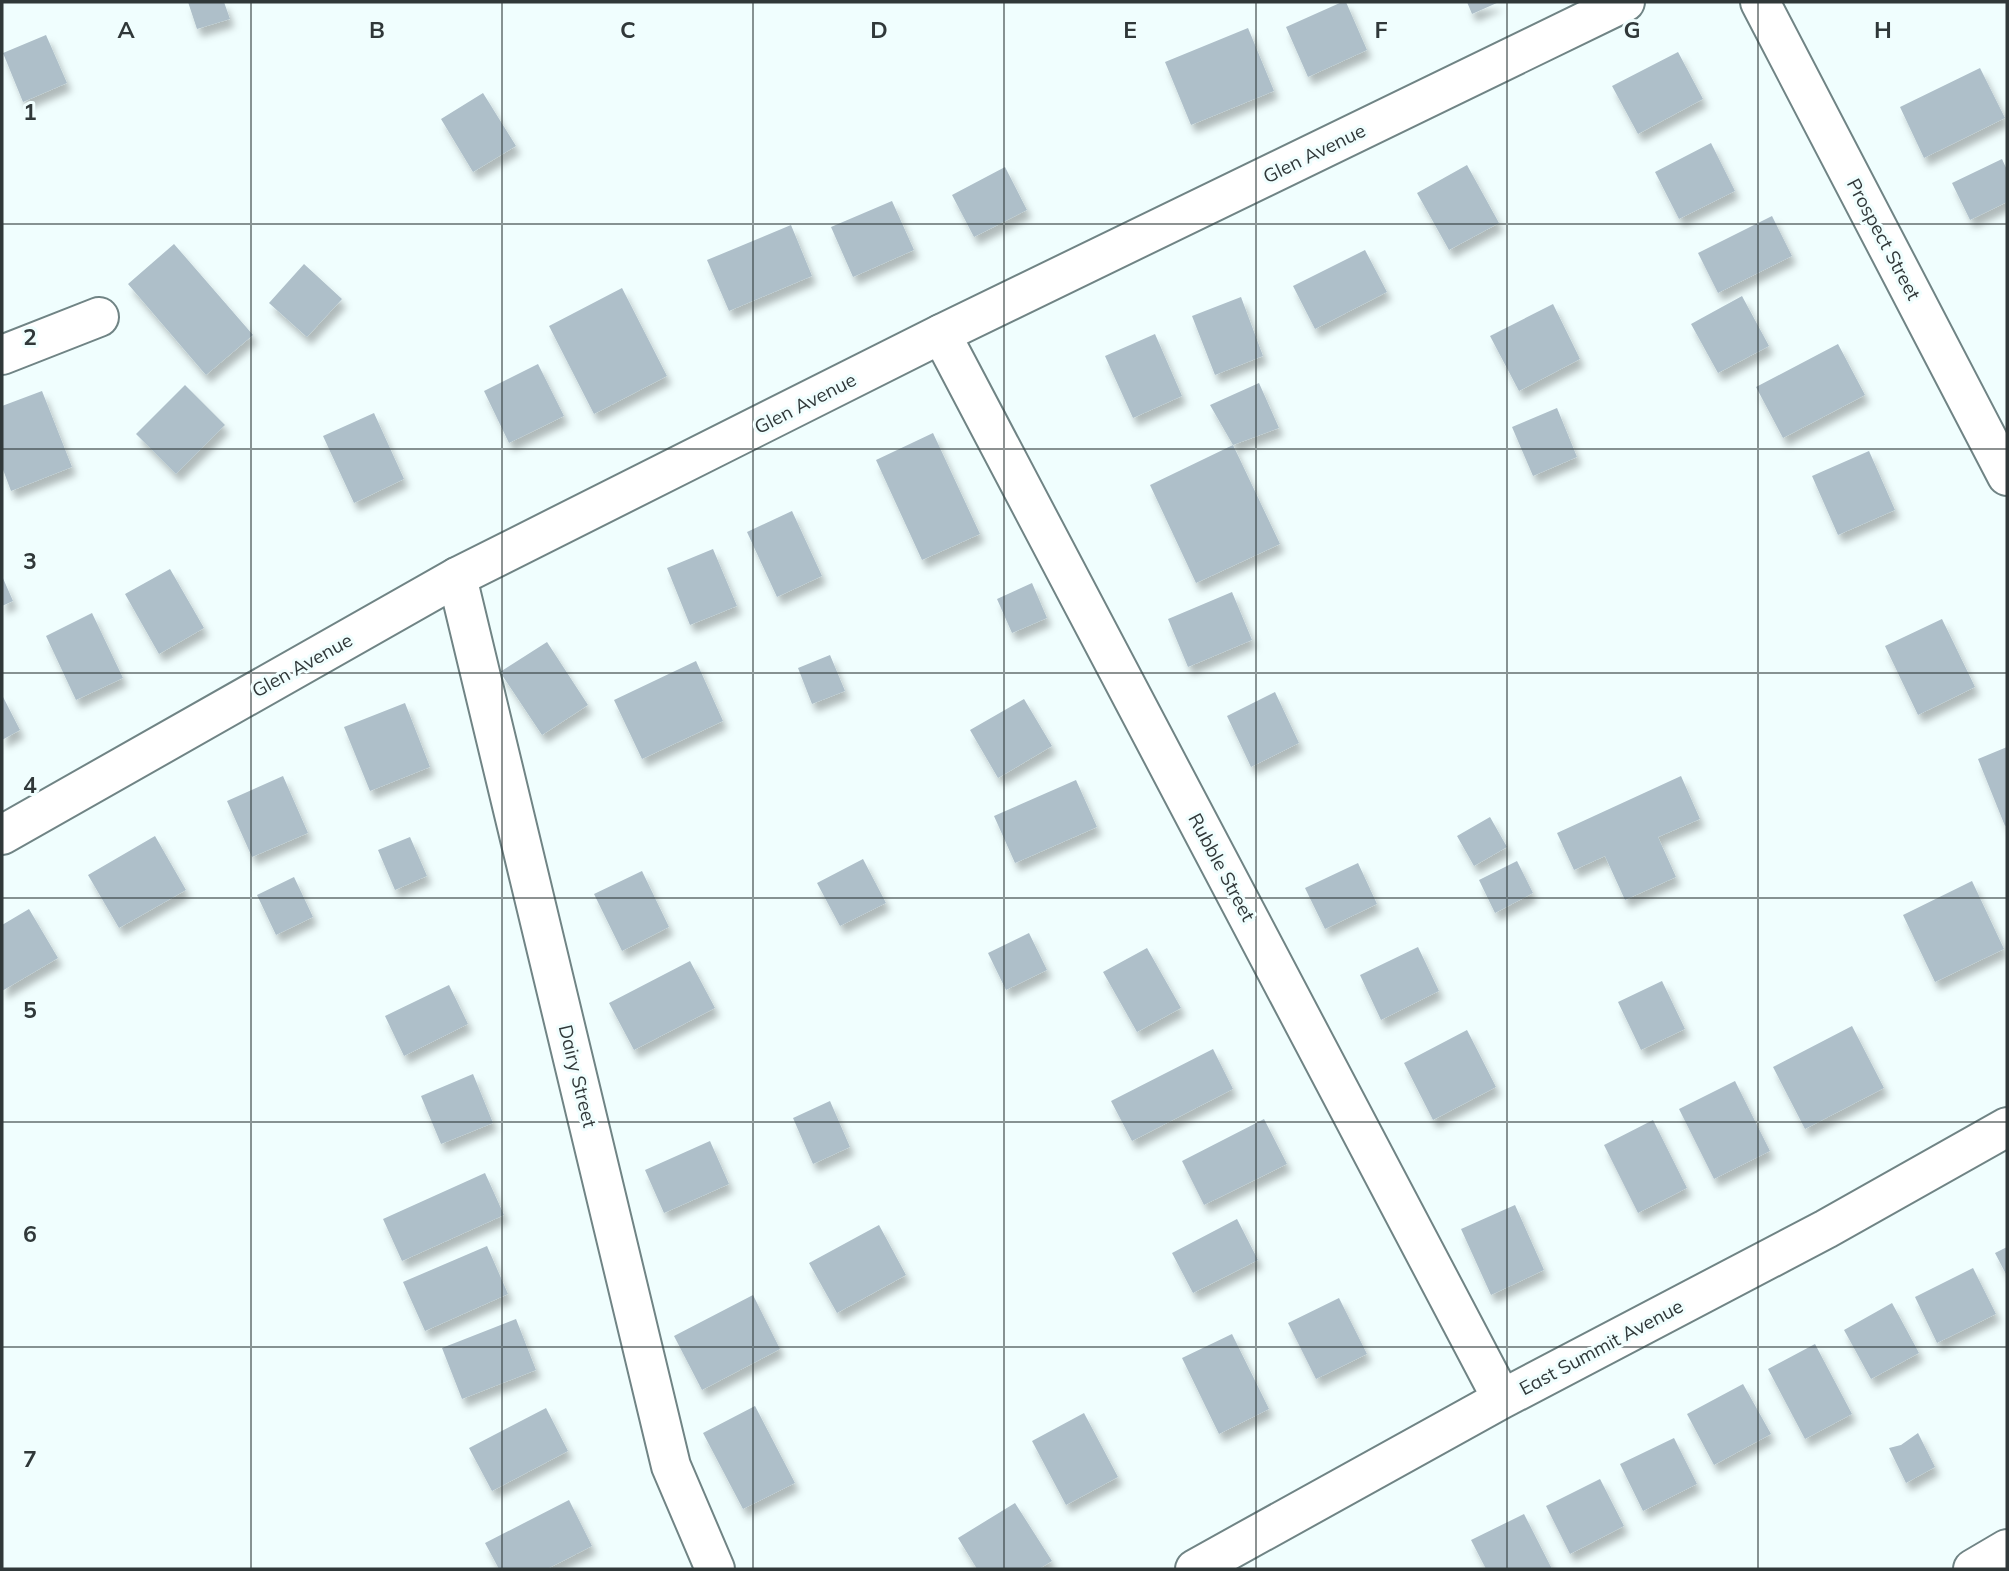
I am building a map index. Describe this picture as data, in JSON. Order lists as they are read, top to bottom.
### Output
{
  "streets": {
    "street": [
      "Glen Avenue",
      "Prospect Street",
      "Rubble Street",
      "Dairy Street",
      "East Summit Avenue"
    ]
  },
  "crossings": [
    ["Glen Avenue", "Rubble Street"],
    ["Glen Avenue", "Dairy Street"],
    ["Rubble Street", "East Summit Avenue"]
  ],
  "grid": {
    "columns": [
      "A",
      "B",
      "C",
      "D",
      "E",
      "F",
      "G",
      "H"
    ],
    "rows": [
      "1",
      "2",
      "3",
      "4",
      "5",
      "6",
      "7"
    ]
  }
}
